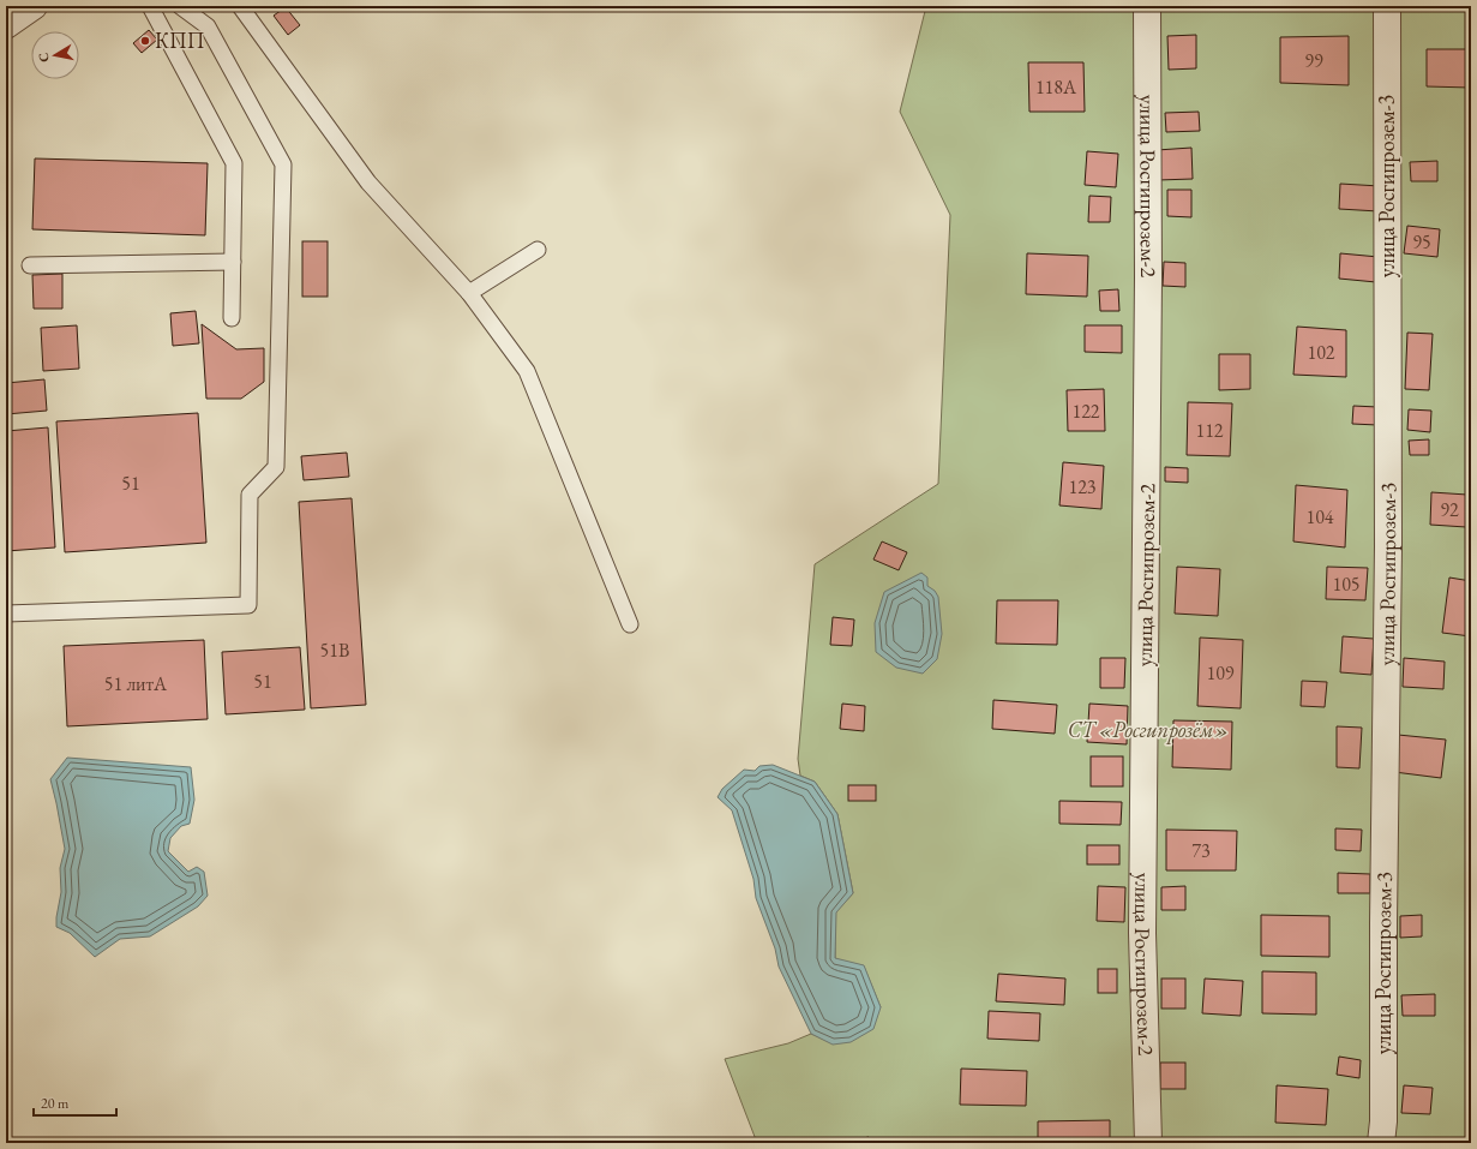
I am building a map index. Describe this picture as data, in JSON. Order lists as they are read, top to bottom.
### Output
{
  "streets": {
    "street": ["улица Росгипрозем-2", "улица Росгипрозем-3"]
  },
  "parks": ["СТ «Росгипрозём»"],
  "places": ["КПП"],
  "house_numbers": [
    "99",
    "118А",
    "95",
    "102",
    "122",
    "112",
    "51",
    "123",
    "92",
    "104",
    "105",
    "51В",
    "109",
    "51",
    "51 литА",
    "73"
  ],
  "scale_bar": "20 m",
  "north": "left"
}
